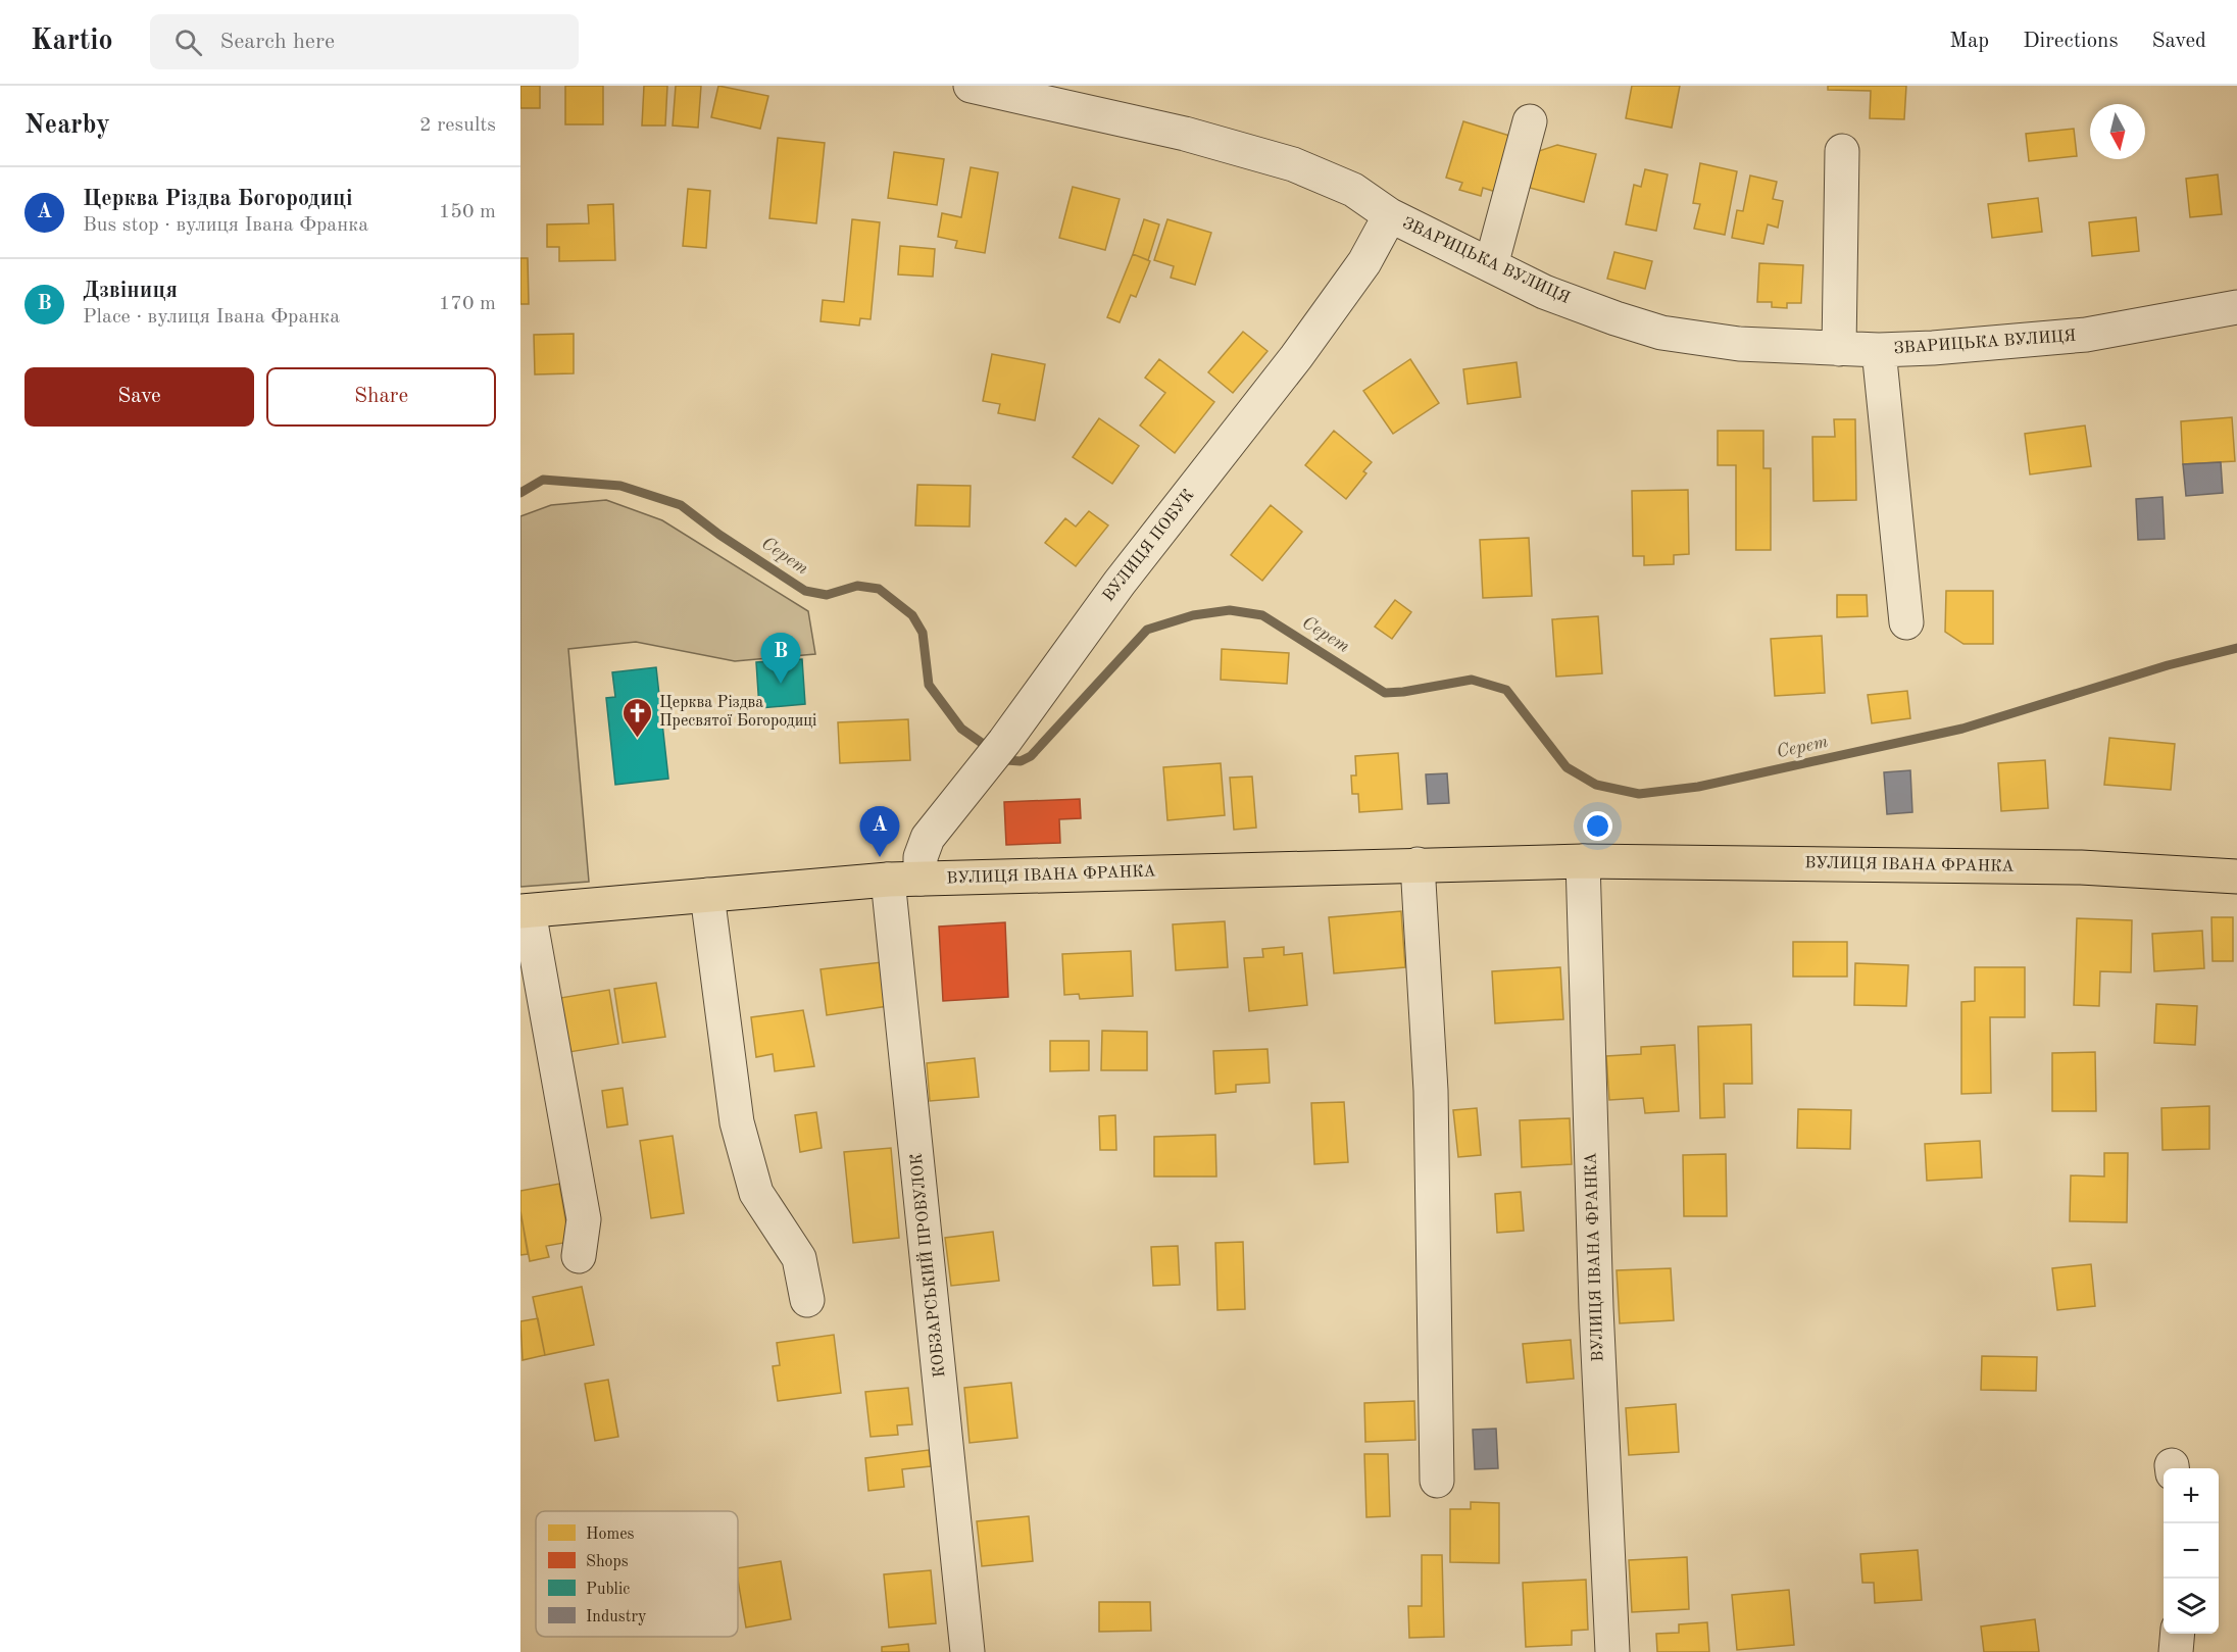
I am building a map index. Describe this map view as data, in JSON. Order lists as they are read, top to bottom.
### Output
{
  "streets": {
    "main road": ["ВУЛИЦЯ ІВАНА ФРАНКА"],
    "street": ["ЗВАРИЦЬКА ВУЛИЦЯ", "ВУЛИЦЯ ПОБУК", "КОБЗАРСЬКИЙ ПРОВУЛОК"]
  },
  "crossings": [
    ["ЗВАРИЦЬКА ВУЛИЦЯ", "ВУЛИЦЯ ПОБУК"],
    ["ВУЛИЦЯ ПОБУК", "ВУЛИЦЯ ІВАНА ФРАНКА"],
    ["ВУЛИЦЯ ІВАНА ФРАНКА", "КОБЗАРСЬКИЙ ПРОВУЛОК"]
  ],
  "water": ["Серет"],
  "places": {
    "church": ["Церква Різдва Пресвятої Богородиці"]
  },
  "legend": [
    "Homes",
    "Shops",
    "Public",
    "Industry"
  ],
  "north": "bottom",
  "page": {
    "header": "Kartio",
    "search": "Search here",
    "nav": ["Map", "Directions", "Saved"],
    "heading": ["Nearby", "2 results"],
    "list": [
      {
        "mark": "A",
        "name": "Церква Різдва Богородиці",
        "note": "Bus stop · вулиця Івана Франка",
        "value": "150 m"
      },
      {
        "mark": "B",
        "name": "Дзвіниця",
        "note": "Place · вулиця Івана Франка",
        "value": "170 m"
      }
    ],
    "buttons": ["Save", "Share"],
    "pins": ["B", "A"],
    "map_buttons": ["+", "−"]
  }
}
